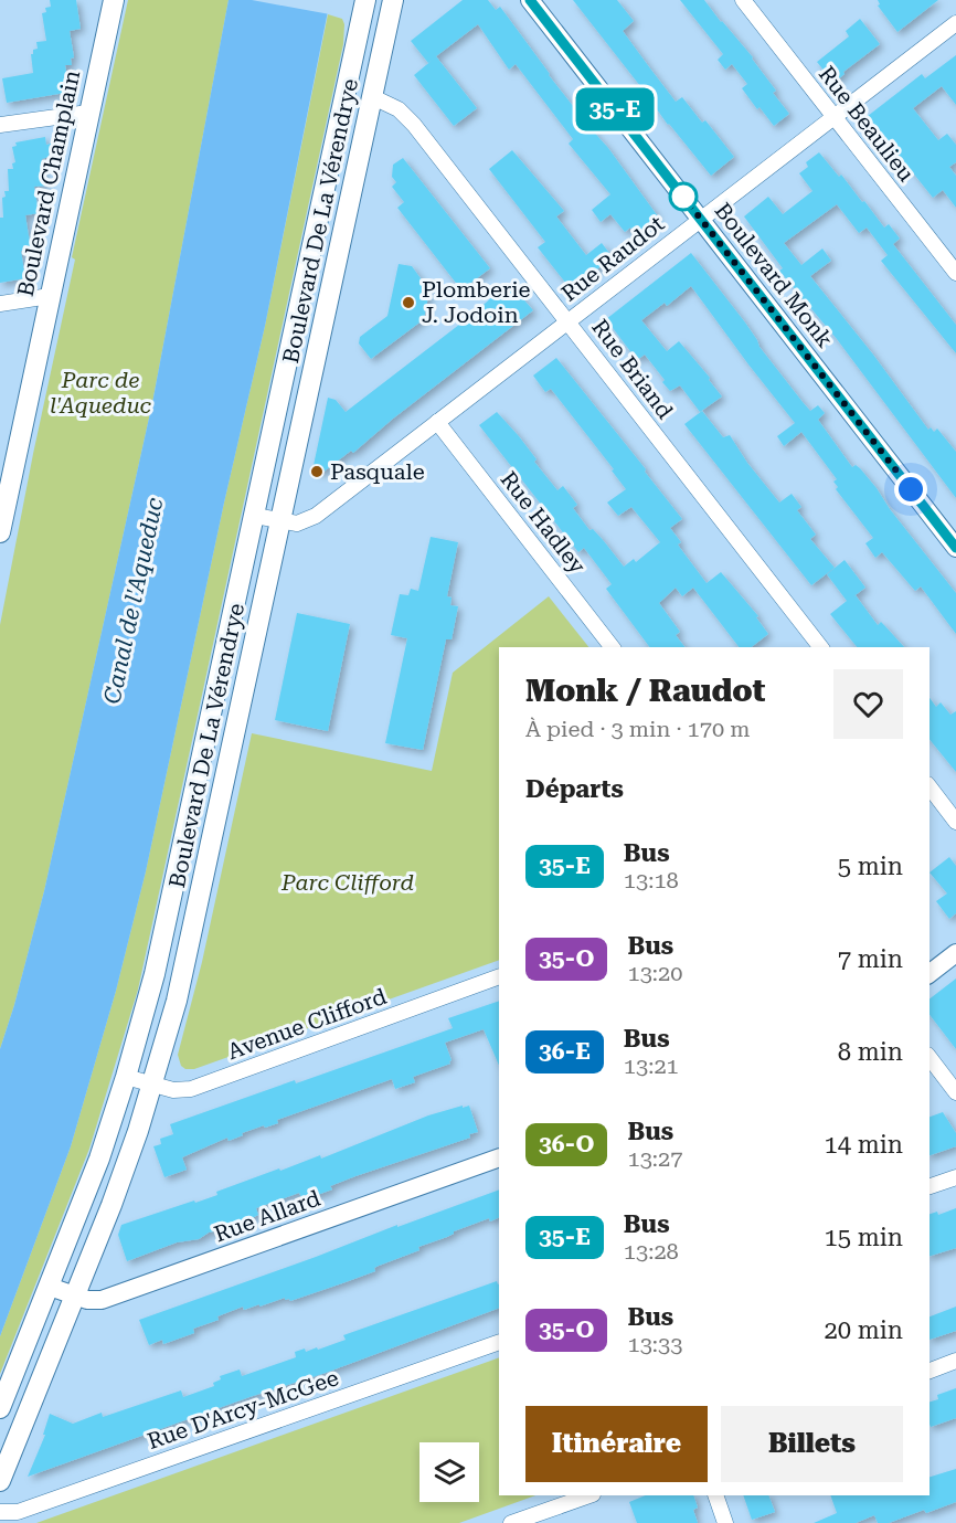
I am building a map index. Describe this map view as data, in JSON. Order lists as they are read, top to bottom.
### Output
{
  "streets": {
    "main road": ["Boulevard Champlain", "Boulevard De La Vérendrye"],
    "street": [
      "Rue Beaulieu",
      "Rue Raudot",
      "Boulevard Monk",
      "Rue Briand",
      "Rue Hadley",
      "Avenue Clifford",
      "Rue Allard",
      "Rue D'Arcy-McGee"
    ]
  },
  "crossings": [
    ["Rue Beaulieu", "Rue Raudot"],
    ["Boulevard De La Vérendrye", "Rue Raudot"],
    ["Boulevard De La Vérendrye", "Rue Briand"],
    ["Boulevard De La Vérendrye", "Avenue Clifford"],
    ["Boulevard De La Vérendrye", "Rue Allard"],
    ["Rue Raudot", "Boulevard Monk"],
    ["Rue Raudot", "Rue Briand"],
    ["Rue Raudot", "Rue Hadley"]
  ],
  "water": ["Canal de l'Aqueduc"],
  "parks": ["Parc de l'Aqueduc", "Parc Clifford"],
  "places": ["Plomberie J. Jodoin", "Pasquale"],
  "lines": ["bus line 35-E"],
  "page": {
    "on_map": "35-E",
    "heading": [
      ["Monk / Raudot", "À pied · 3 min · 170 m"],
      "Départs"
    ],
    "list": [
      {
        "mark": "35-E",
        "name": "Bus",
        "note": "13:18",
        "value": "5 min"
      },
      {
        "mark": "35-O",
        "name": "Bus",
        "note": "13:20",
        "value": "7 min"
      },
      {
        "mark": "36-E",
        "name": "Bus",
        "note": "13:21",
        "value": "8 min"
      },
      {
        "mark": "36-O",
        "name": "Bus",
        "note": "13:27",
        "value": "14 min"
      },
      {
        "mark": "35-E",
        "name": "Bus",
        "note": "13:28",
        "value": "15 min"
      },
      {
        "mark": "35-O",
        "name": "Bus",
        "note": "13:33",
        "value": "20 min"
      }
    ],
    "buttons": ["Itinéraire", "Billets"]
  }
}
